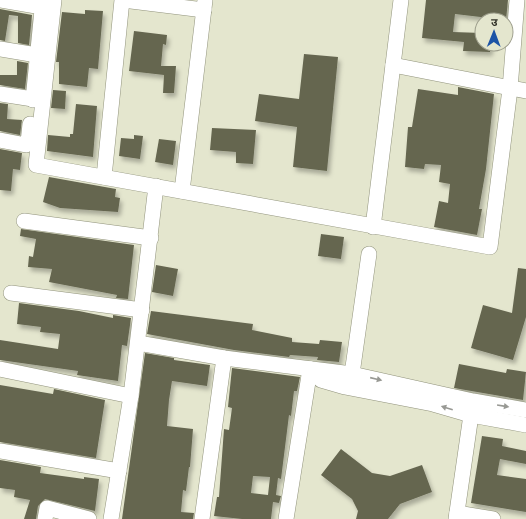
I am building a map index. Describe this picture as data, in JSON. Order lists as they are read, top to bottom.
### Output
{
  "north": "top"
}
